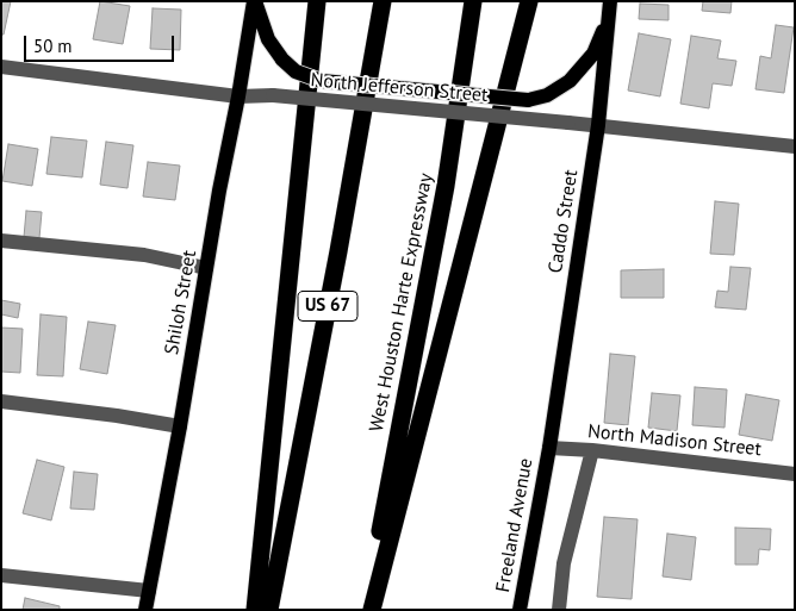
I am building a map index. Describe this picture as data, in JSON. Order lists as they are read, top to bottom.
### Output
{
  "streets": {
    "highway": ["West Houston Harte Expressway", "US 67"],
    "main road": ["Caddo Street", "Shiloh Street", "Freeland Avenue"],
    "street": ["North Jefferson Street", "North Madison Street"]
  },
  "crossings": [
    ["North Jefferson Street", "Caddo Street"],
    ["North Jefferson Street", "Shiloh Street"],
    ["Caddo Street", "North Madison Street"],
    ["Caddo Street", "Freeland Avenue"],
    ["North Madison Street", "Freeland Avenue"]
  ],
  "scale_bar": "50 m"
}
